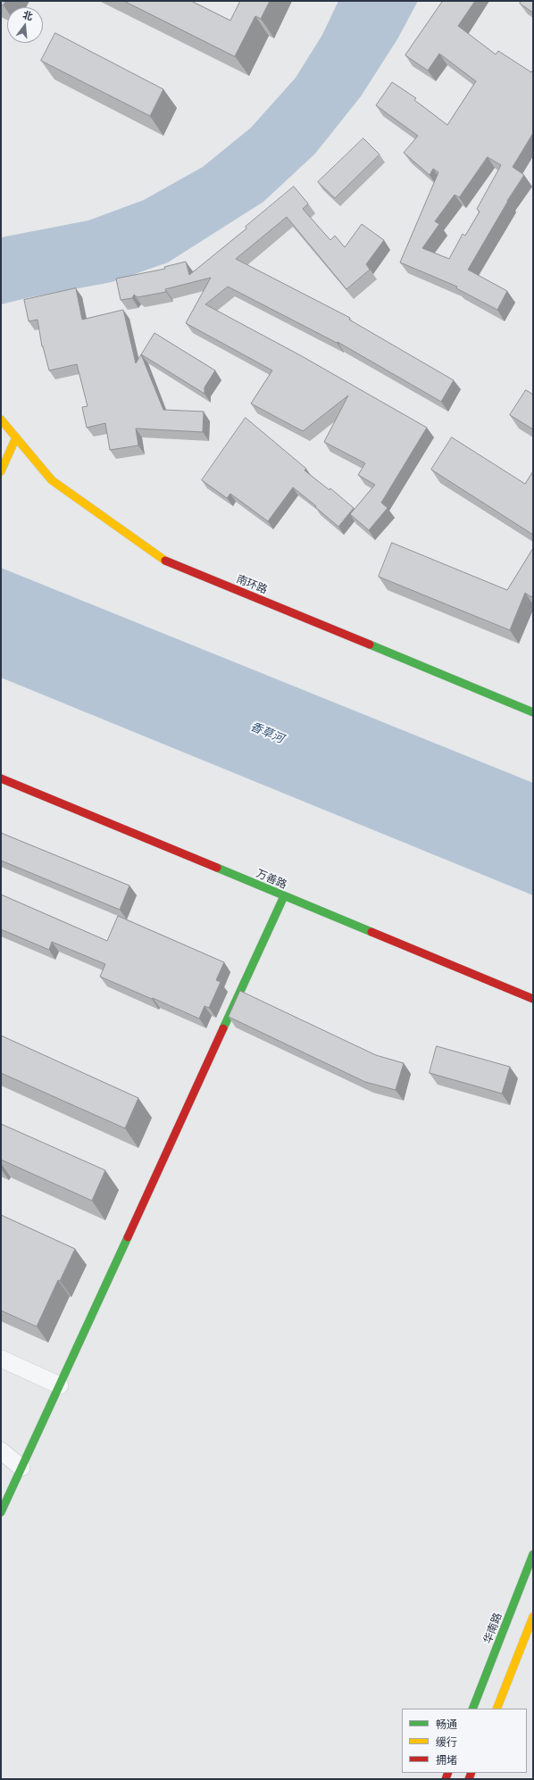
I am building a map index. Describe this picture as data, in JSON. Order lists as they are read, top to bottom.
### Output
{
  "streets": {
    "main road": ["南环路", "万善路", "华南路"]
  },
  "water": ["香草河"],
  "legend": ["畅通", "缓行", "拥堵"],
  "north": "top"
}
